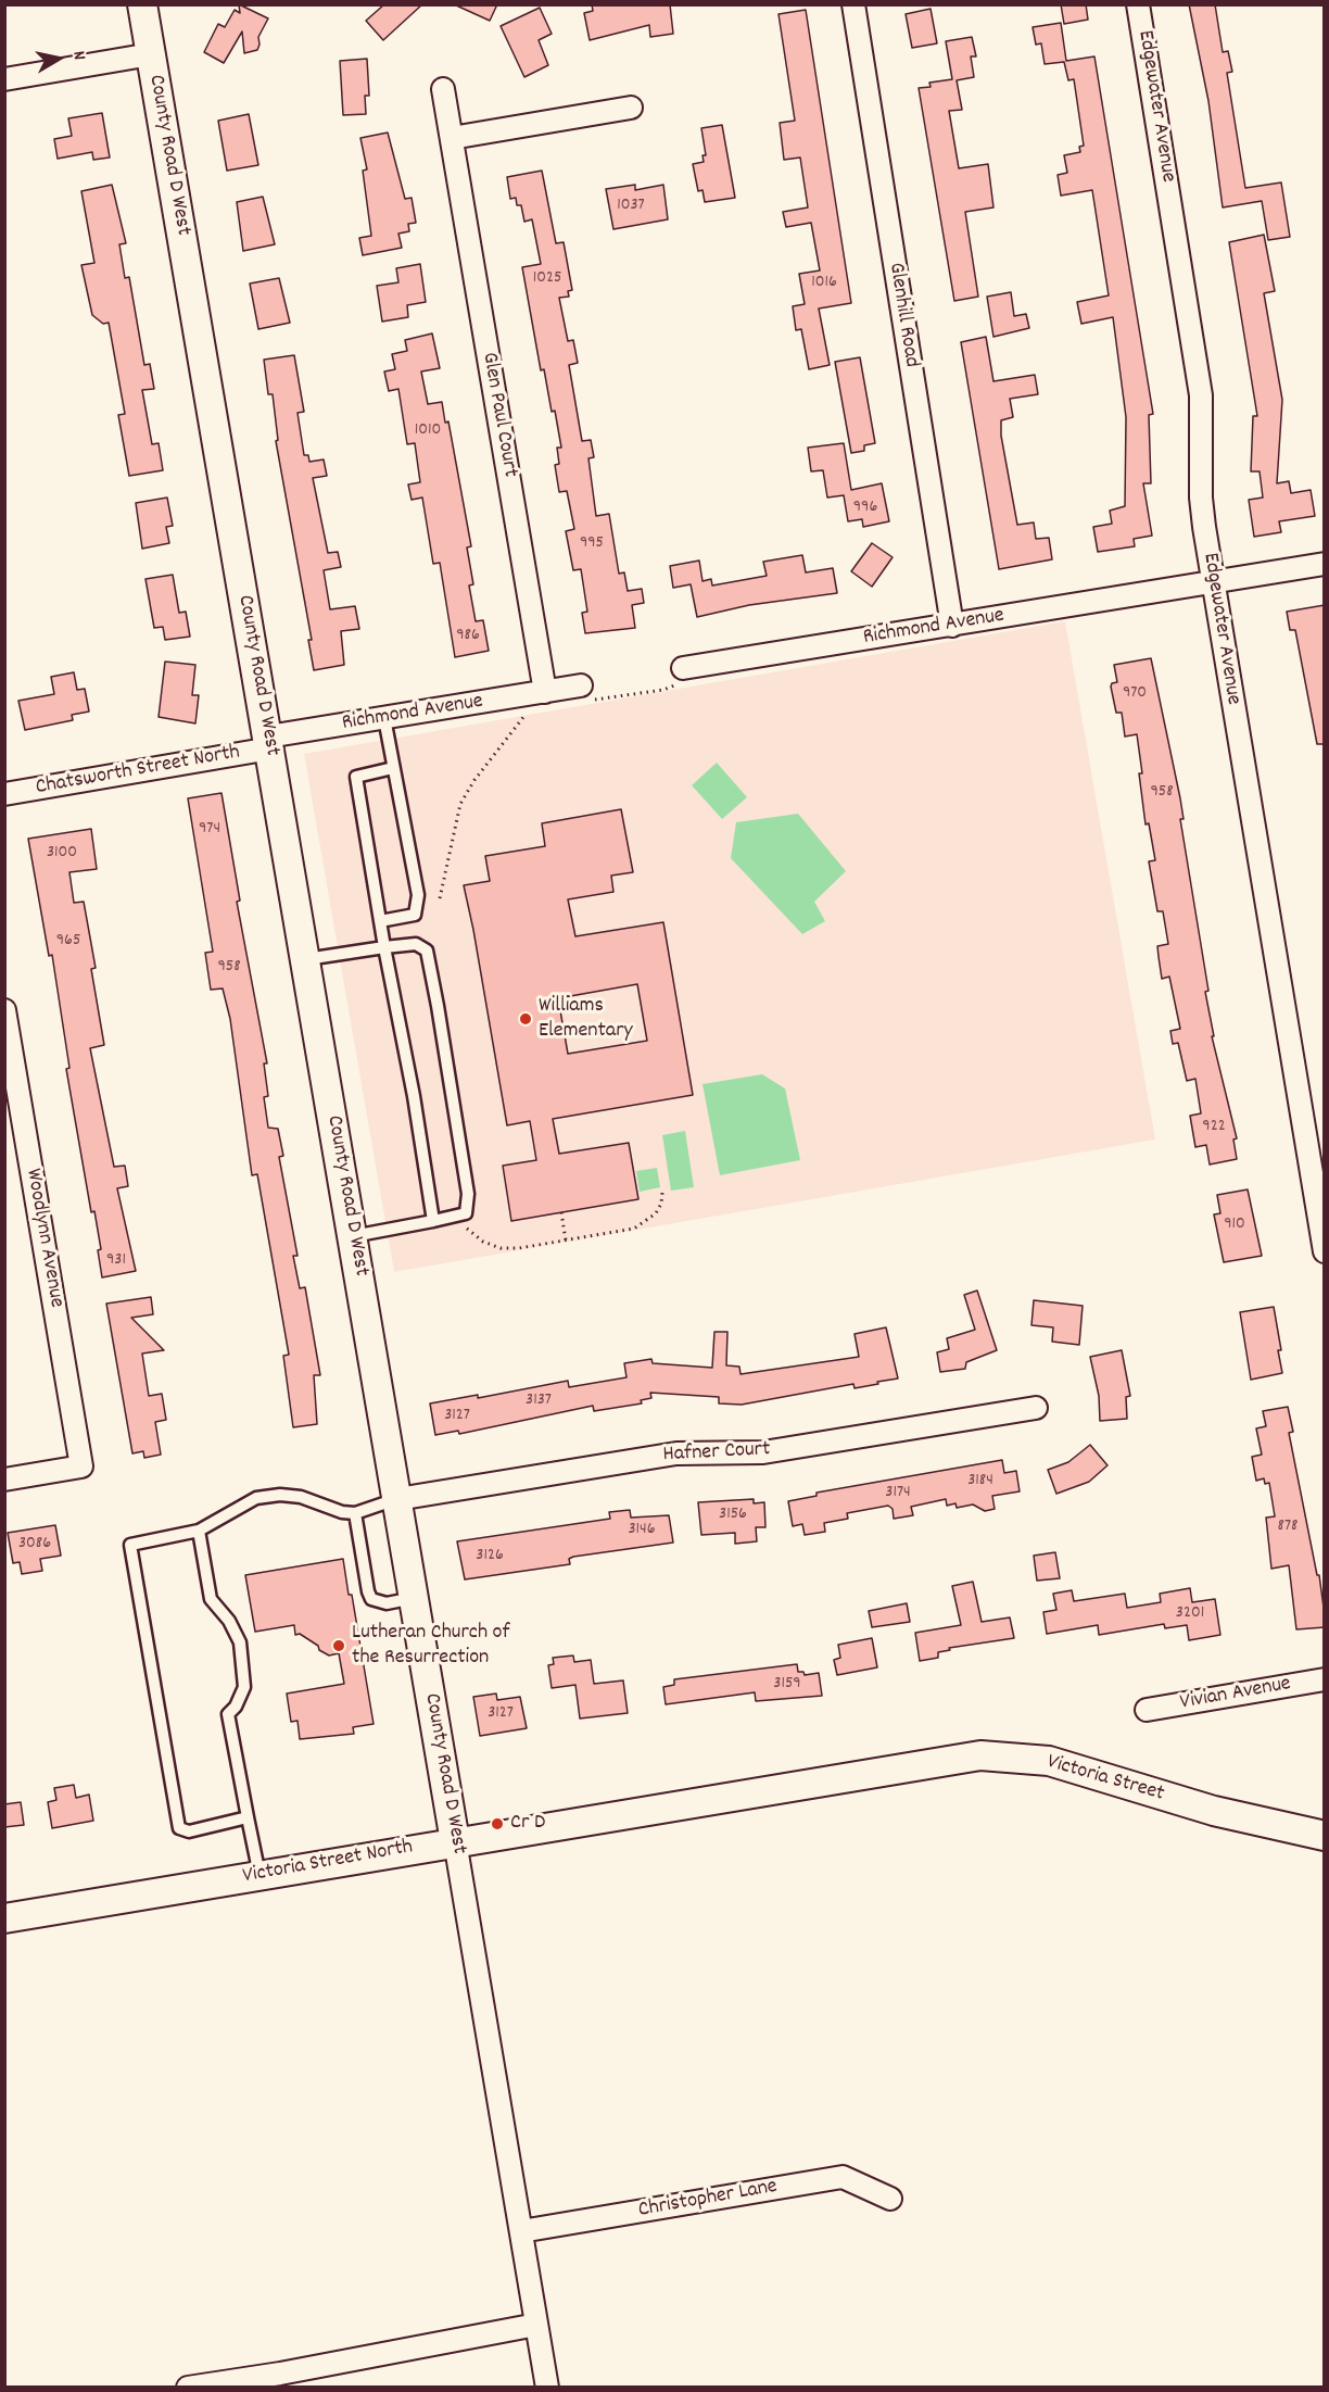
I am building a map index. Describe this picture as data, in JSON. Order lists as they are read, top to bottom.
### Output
{
  "streets": {
    "street": [
      "Edgewater Avenue",
      "County Road D West",
      "Glenhill Road",
      "Glen Paul Court",
      "Richmond Avenue",
      "Chatsworth Street North",
      "Woodlynn Avenue",
      "Hafner Court",
      "Vivian Avenue",
      "Victoria Street",
      "Victoria Street North",
      "Christopher Lane"
    ]
  },
  "crossings": [
    ["Edgewater Avenue", "Richmond Avenue"],
    ["County Road D West", "Richmond Avenue"],
    ["County Road D West", "Chatsworth Street North"],
    ["County Road D West", "Hafner Court"],
    ["County Road D West", "Victoria Street North"],
    ["County Road D West", "Christopher Lane"],
    ["Glenhill Road", "Richmond Avenue"],
    ["Glen Paul Court", "Richmond Avenue"],
    ["Richmond Avenue", "Chatsworth Street North"],
    ["Victoria Street", "Victoria Street North"]
  ],
  "places": ["Williams Elementary", "Lutheran Church of the Resurrection", "Cr D"],
  "house_numbers": [
    "1037",
    "1025",
    "1016",
    "1010",
    "996",
    "995",
    "986",
    "970",
    "958",
    "974",
    "3100",
    "965",
    "958",
    "922",
    "910",
    "931",
    "3137",
    "3127",
    "3184",
    "3174",
    "3156",
    "878",
    "3146",
    "3086",
    "3126",
    "3201",
    "3159",
    "3127"
  ],
  "north": "right"
}
